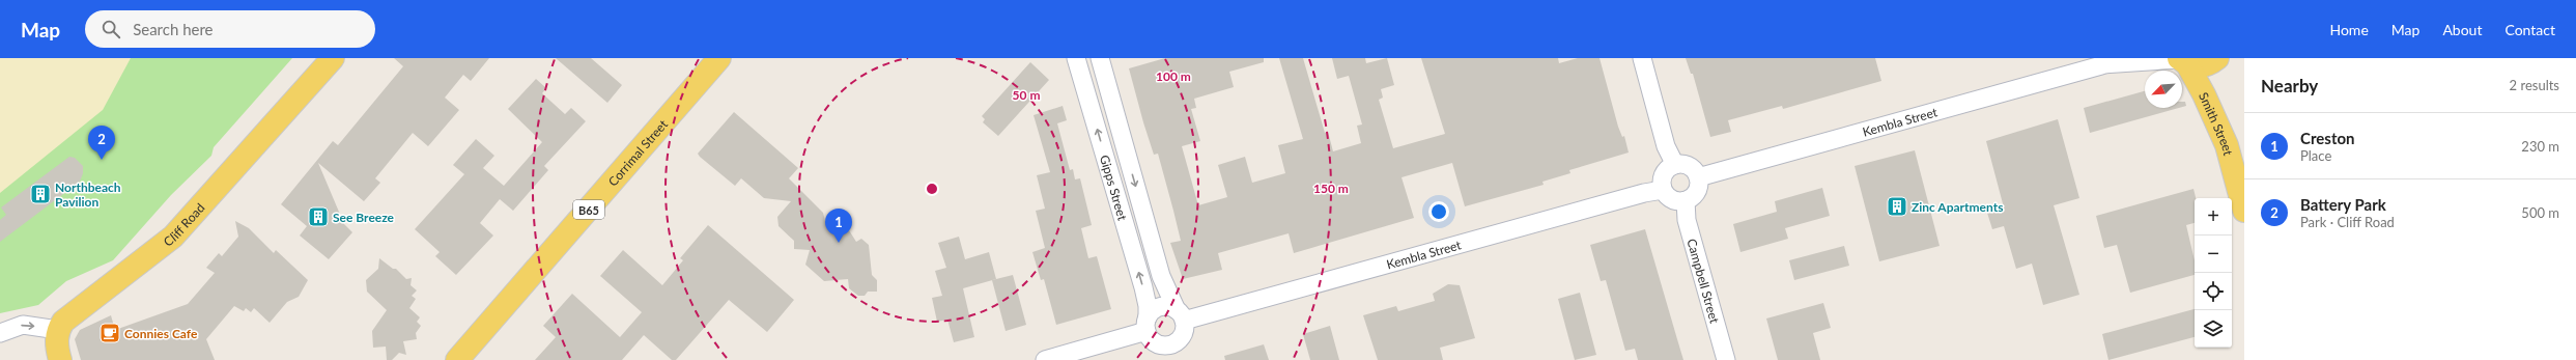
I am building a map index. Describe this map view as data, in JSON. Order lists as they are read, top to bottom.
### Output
{
  "streets": {
    "main road": [
      "Smith Street",
      "Corrimal Street",
      "B65",
      "Cliff Road"
    ],
    "street": ["Kembla Street", "Gipps Street", "Campbell Street"]
  },
  "crossings": [
    ["Kembla Street", "Smith Street"],
    ["Kembla Street", "Gipps Street"],
    ["Kembla Street", "Campbell Street"]
  ],
  "places": {
    "building": ["Northbeach Pavilion", "Zinc Apartments", "See Breeze"],
    "cafe": ["Connies Cafe"]
  },
  "north": "bottom left",
  "page": {
    "header": "Map",
    "search": "Search here",
    "nav": [
      "Home",
      "Map",
      "About",
      "Contact"
    ],
    "heading": ["Nearby", "2 results"],
    "list": [
      {
        "mark": "1",
        "name": "Creston",
        "note": "Place",
        "value": "230 m"
      },
      {
        "mark": "2",
        "name": "Battery Park",
        "note": "Park · Cliff Road",
        "value": "500 m"
      }
    ],
    "pins": ["2", "1"],
    "map_buttons": ["+", "−"]
  },
  "rings": ["100 m", "50 m", "150 m"]
}
